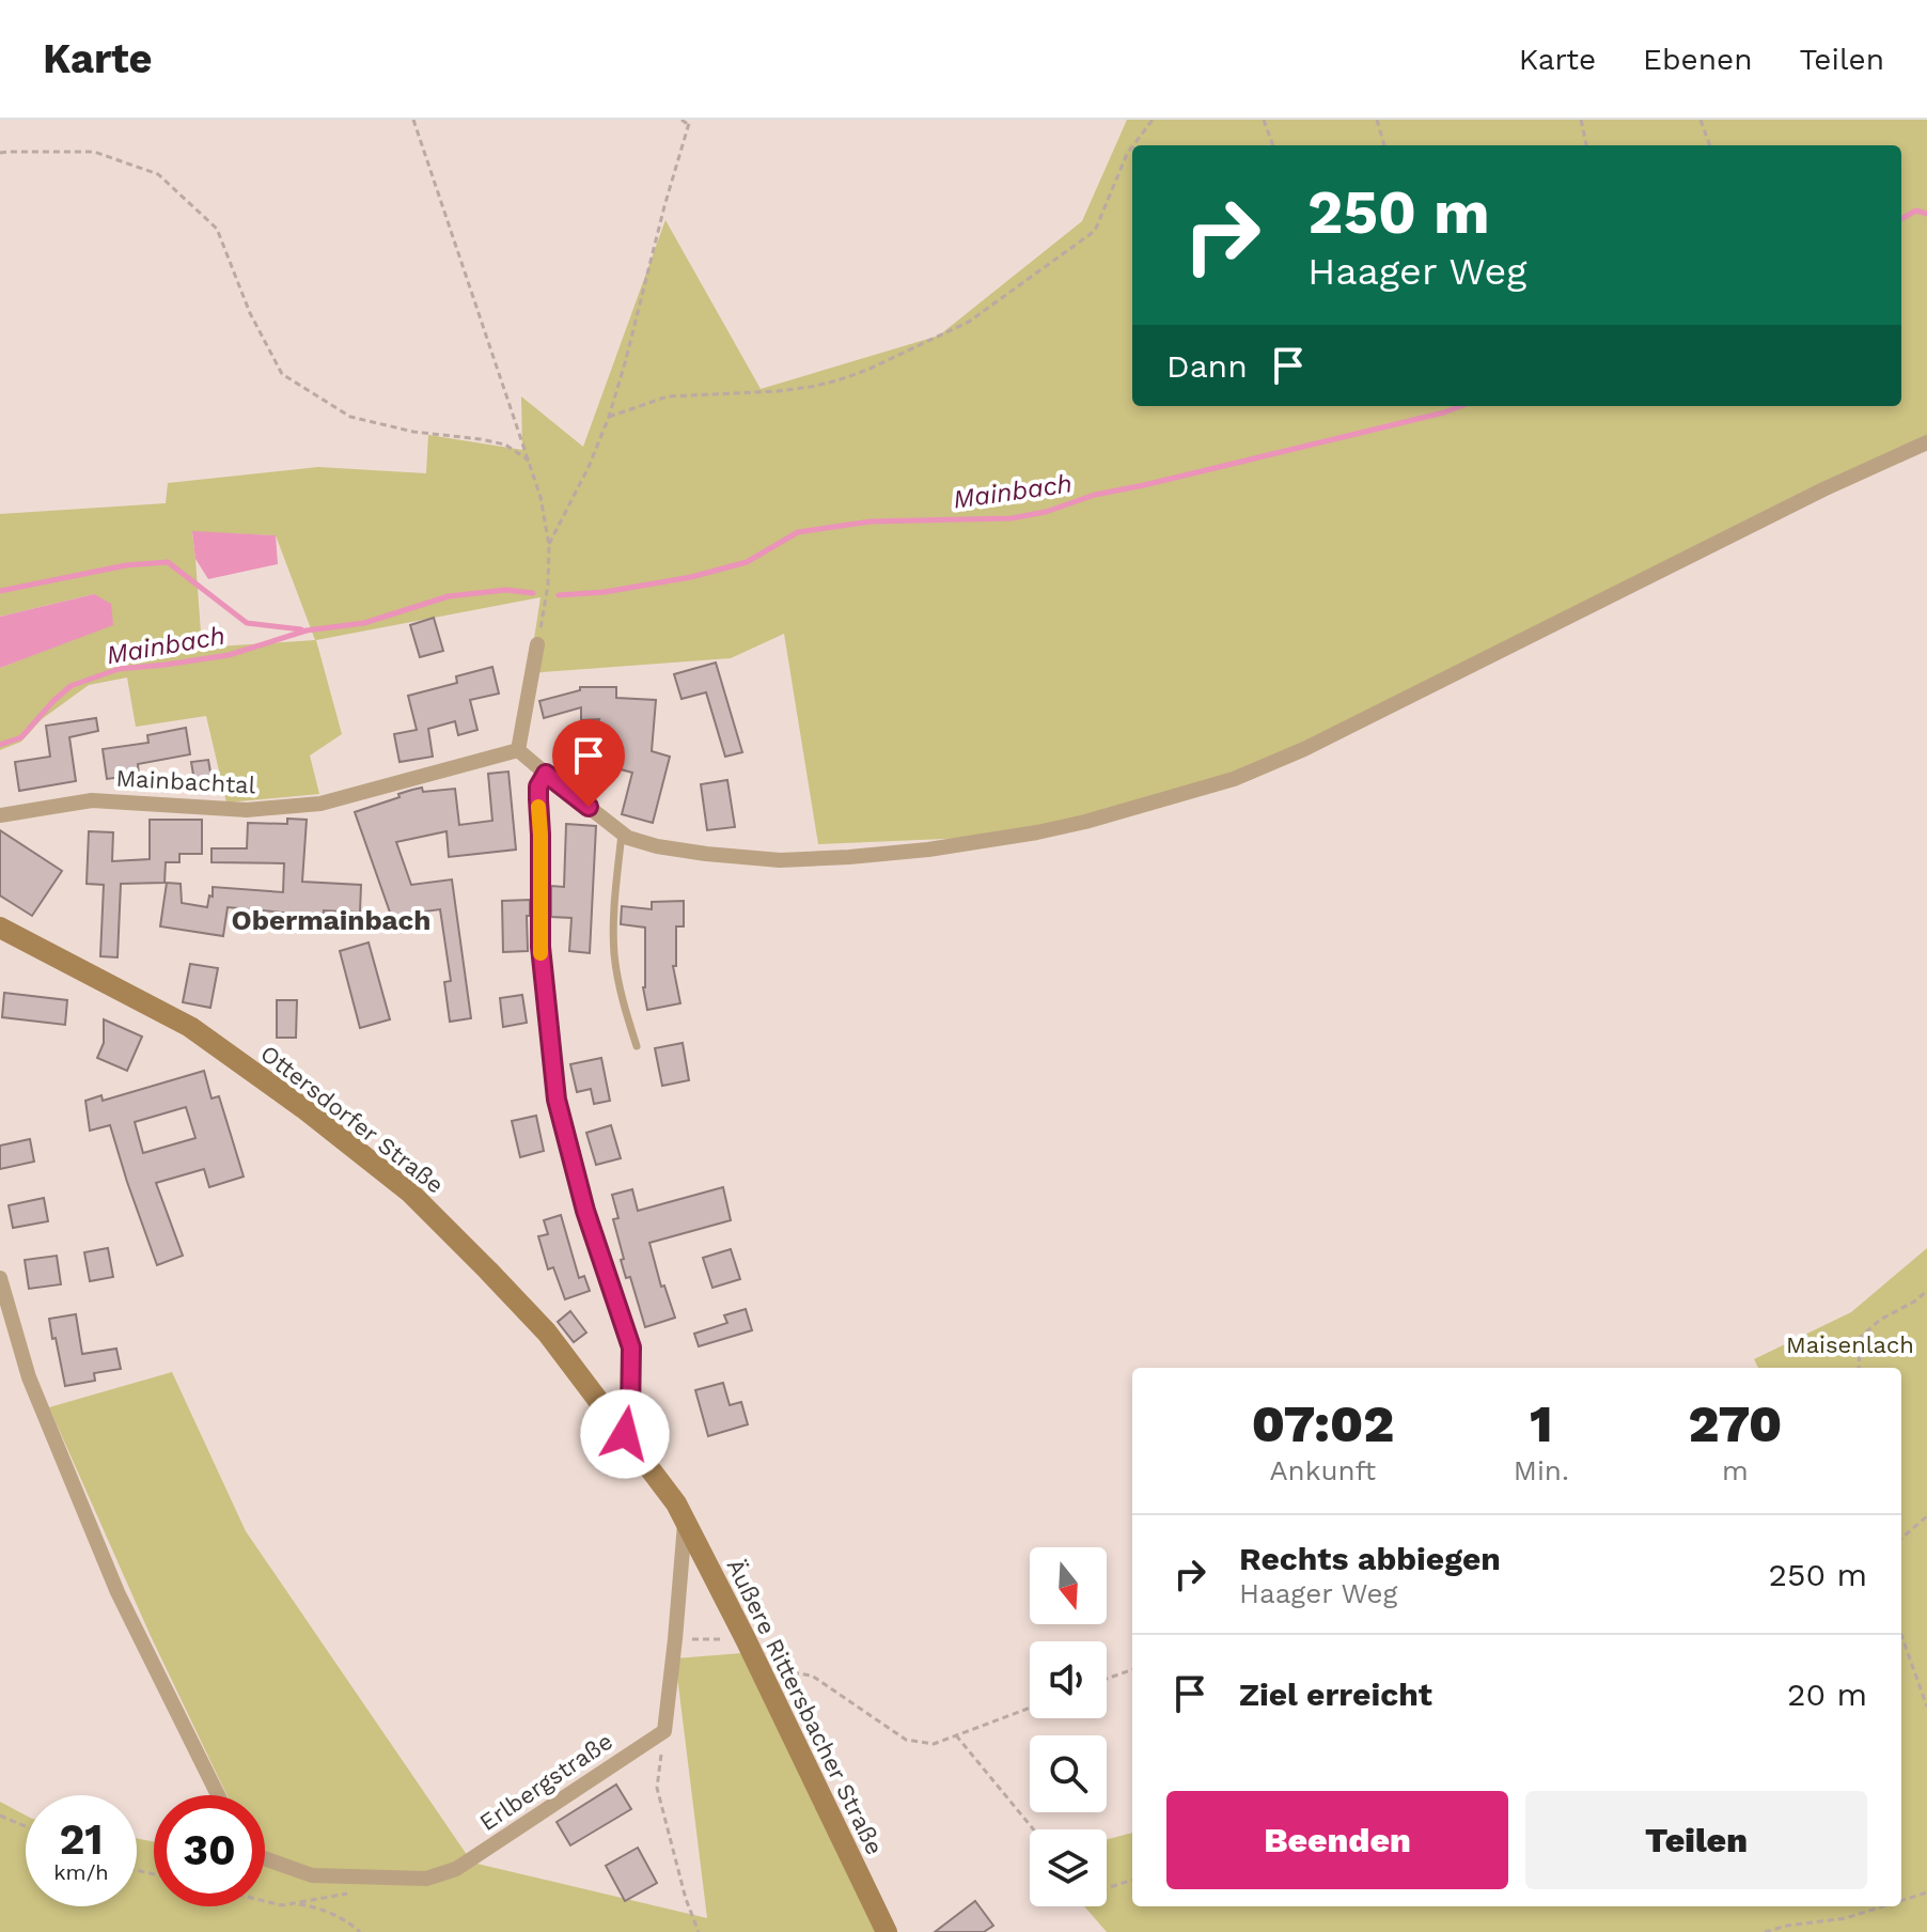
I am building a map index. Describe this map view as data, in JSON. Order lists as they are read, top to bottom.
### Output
{
  "streets": {
    "main road": ["Ottersdorfer Straße", "Äußere Rittersbacher Straße"],
    "street": ["Mainbachtal", "Erlbergstraße"]
  },
  "crossings": [
    ["Ottersdorfer Straße", "Äußere Rittersbacher Straße"]
  ],
  "districts": ["Obermainbach"],
  "water": ["Mainbach"],
  "parks": ["Maisenlach"],
  "north": "bottom",
  "page": {
    "header": "Karte",
    "nav": ["Karte", "Ebenen", "Teilen"],
    "turn": ["250 m", "Haager Weg"],
    "then": "Dann",
    "eta": [
      "07:02",
      "Ankunft",
      "1",
      "Min.",
      "270",
      "m"
    ],
    "list": [
      {
        "name": "Rechts abbiegen",
        "note": "Haager Weg",
        "value": "250 m"
      },
      {
        "name": "Ziel erreicht",
        "value": "20 m"
      }
    ],
    "buttons": ["Beenden", "Teilen"],
    "speed": "21 km/h",
    "limit": "30"
  }
}
